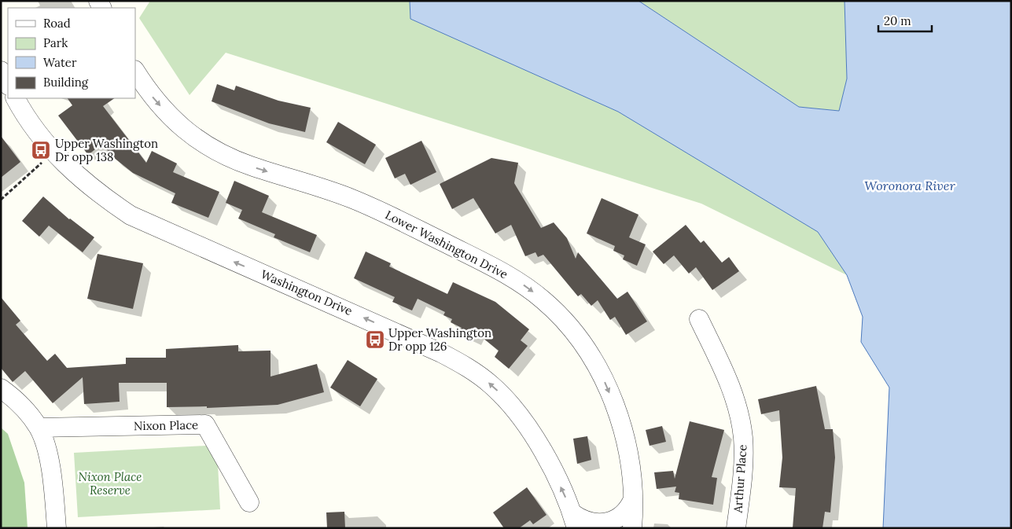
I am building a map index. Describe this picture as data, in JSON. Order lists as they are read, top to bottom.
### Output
{
  "streets": {
    "street": [
      "Lower Washington Drive",
      "Washington Drive",
      "Nixon Place",
      "Arthur Place"
    ]
  },
  "crossings": [
    ["Lower Washington Drive", "Washington Drive"]
  ],
  "one_way": ["Lower Washington Drive", "Washington Drive"],
  "water": ["Woronora River"],
  "parks": ["Nixon Place Reserve"],
  "places": {
    "bus stop": ["Upper Washington Dr opp 138", "Upper Washington Dr opp 126"]
  },
  "legend": [
    "Road",
    "Park",
    "Water",
    "Building"
  ],
  "scale_bar": "20 m"
}
